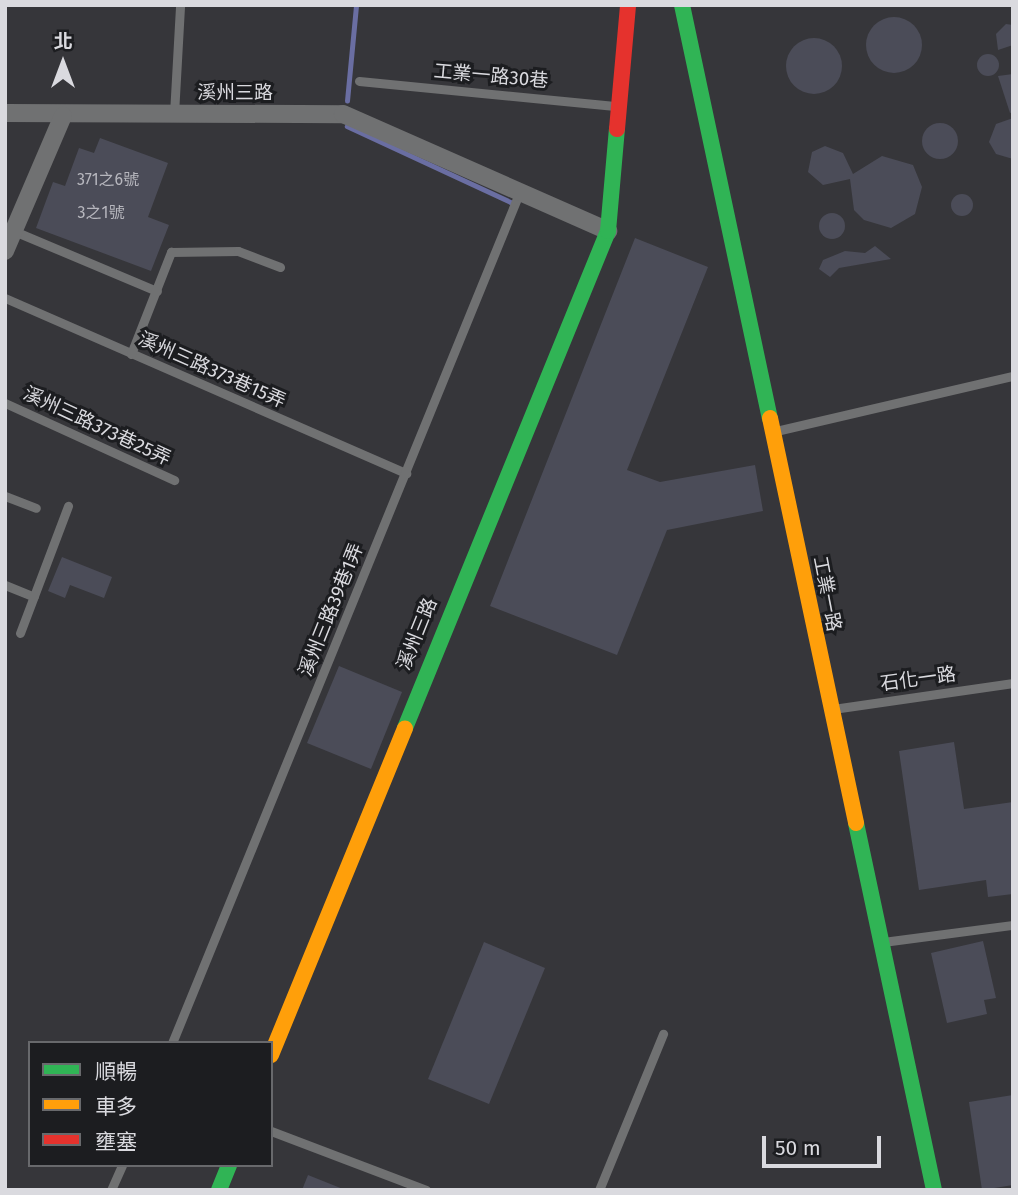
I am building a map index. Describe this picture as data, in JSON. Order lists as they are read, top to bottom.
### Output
{
  "streets": {
    "street": ["溪州三路", "工業一路"],
    "lane": [
      "工業一路30巷",
      "溪州三路373巷15弄",
      "溪州三路373巷25弄",
      "溪州三路39巷1弄",
      "石化一路"
    ]
  },
  "crossings": [
    ["工業一路30巷", "溪州三路"],
    ["溪州三路", "溪州三路39巷1弄"],
    ["溪州三路373巷15弄", "溪州三路39巷1弄"],
    ["工業一路", "石化一路"]
  ],
  "house_numbers": ["371之6號", "3之1號"],
  "legend": ["順暢", "車多", "壅塞"],
  "scale_bar": "50 m",
  "north": "top"
}
